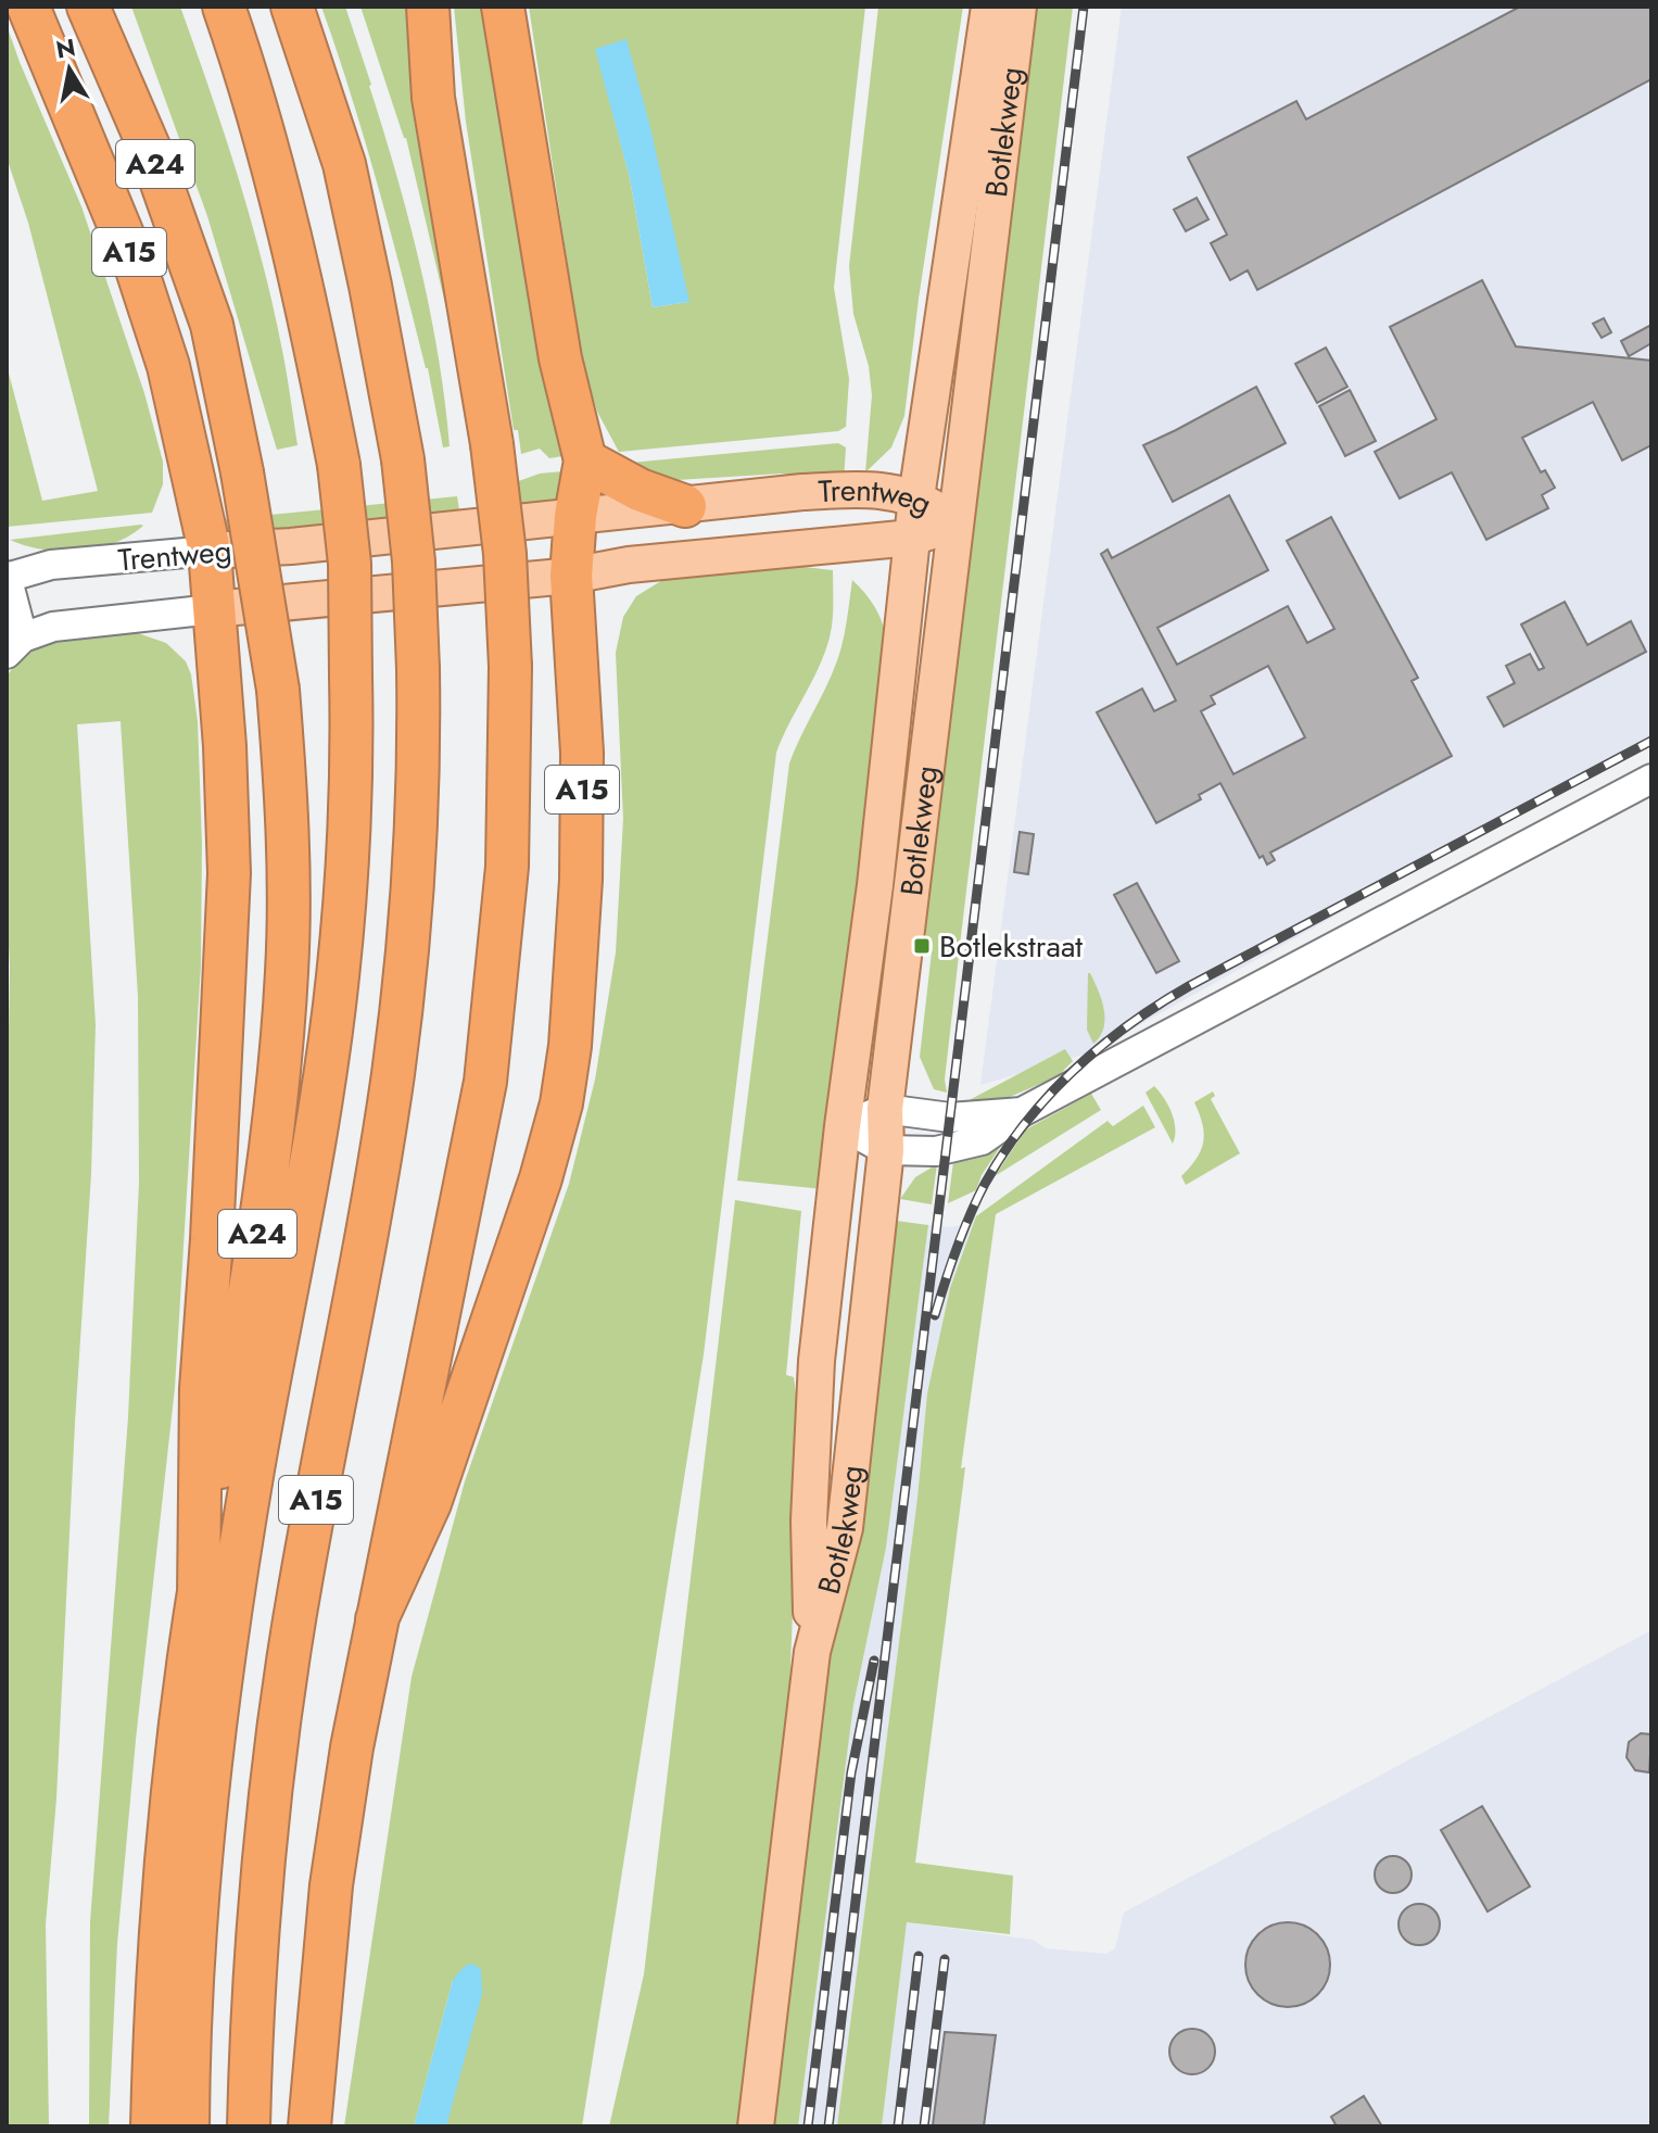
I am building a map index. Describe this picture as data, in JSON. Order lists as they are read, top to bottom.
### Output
{
  "streets": {
    "highway": ["A24", "A15"],
    "main road": ["Botlekweg", "Trentweg"]
  },
  "crossings": [
    ["Botlekweg", "Trentweg"],
    ["A24", "A15"],
    ["A15", "Trentweg"]
  ],
  "places": {
    "transit": ["Botlekstraat"]
  },
  "north": "top"
}
